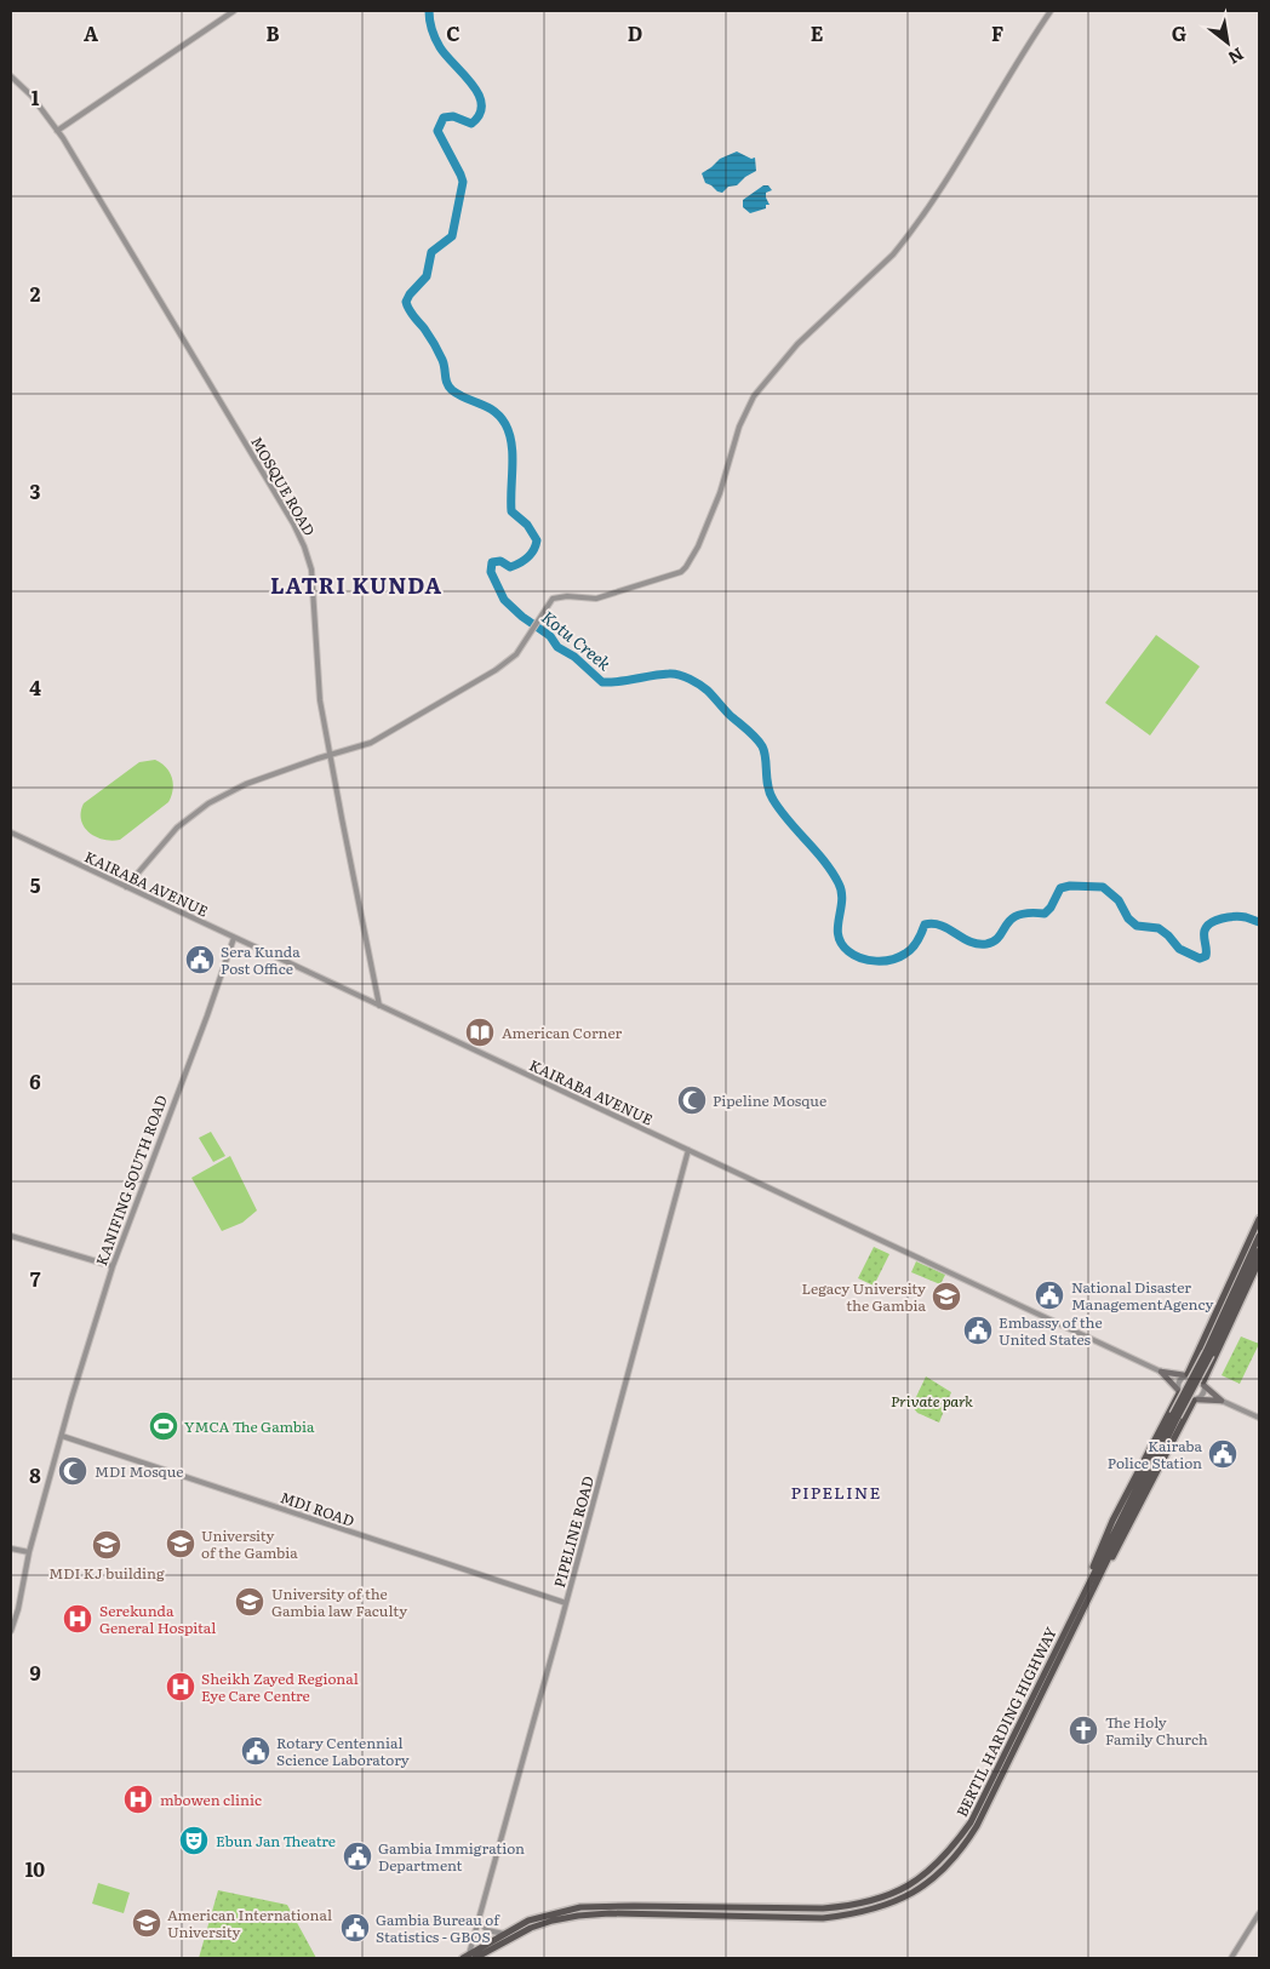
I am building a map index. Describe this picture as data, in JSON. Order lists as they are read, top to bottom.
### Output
{
  "streets": {
    "main road": ["BERTIL HARDING HIGHWAY"],
    "street": [
      "MOSQUE ROAD",
      "KAIRABA AVENUE",
      "KANIFING SOUTH ROAD",
      "MDI ROAD",
      "PIPELINE ROAD"
    ]
  },
  "crossings": [
    ["MOSQUE ROAD", "KAIRABA AVENUE"],
    ["KAIRABA AVENUE", "KANIFING SOUTH ROAD"],
    ["KAIRABA AVENUE", "PIPELINE ROAD"],
    ["KANIFING SOUTH ROAD", "MDI ROAD"],
    ["MDI ROAD", "PIPELINE ROAD"],
    ["PIPELINE ROAD", "BERTIL HARDING HIGHWAY"]
  ],
  "districts": ["LATRI KUNDA", "PIPELINE"],
  "water": ["Kotu Creek"],
  "parks": ["Private park"],
  "places": {
    "public building": [
      "Sera Kunda Post Office",
      "National Disaster ManagementAgency",
      "Embassy of the United States",
      "Kairaba Police Station",
      "Rotary Centennial Science Laboratory",
      "Gambia Immigration Department",
      "Gambia Bureau of Statistics - GBOS"
    ],
    "library": ["American Corner"],
    "mosque": ["Pipeline Mosque", "MDI Mosque"],
    "school or university": [
      "Legacy University the Gambia",
      "University of the Gambia",
      "MDI KJ building",
      "University of the Gambia law Faculty",
      "American International University"
    ],
    "sports": ["YMCA The Gambia"],
    "hospital": ["Serekunda General Hospital", "Sheikh Zayed Regional Eye Care Centre", "mbowen clinic"],
    "church": ["The Holy Family Church"],
    "theatre": ["Ebun Jan Theatre"]
  },
  "north": "bottom right",
  "grid": {
    "columns": [
      "A",
      "B",
      "C",
      "D",
      "E",
      "F",
      "G"
    ],
    "rows": [
      "1",
      "2",
      "3",
      "4",
      "5",
      "6",
      "7",
      "8",
      "9",
      "10"
    ]
  }
}
